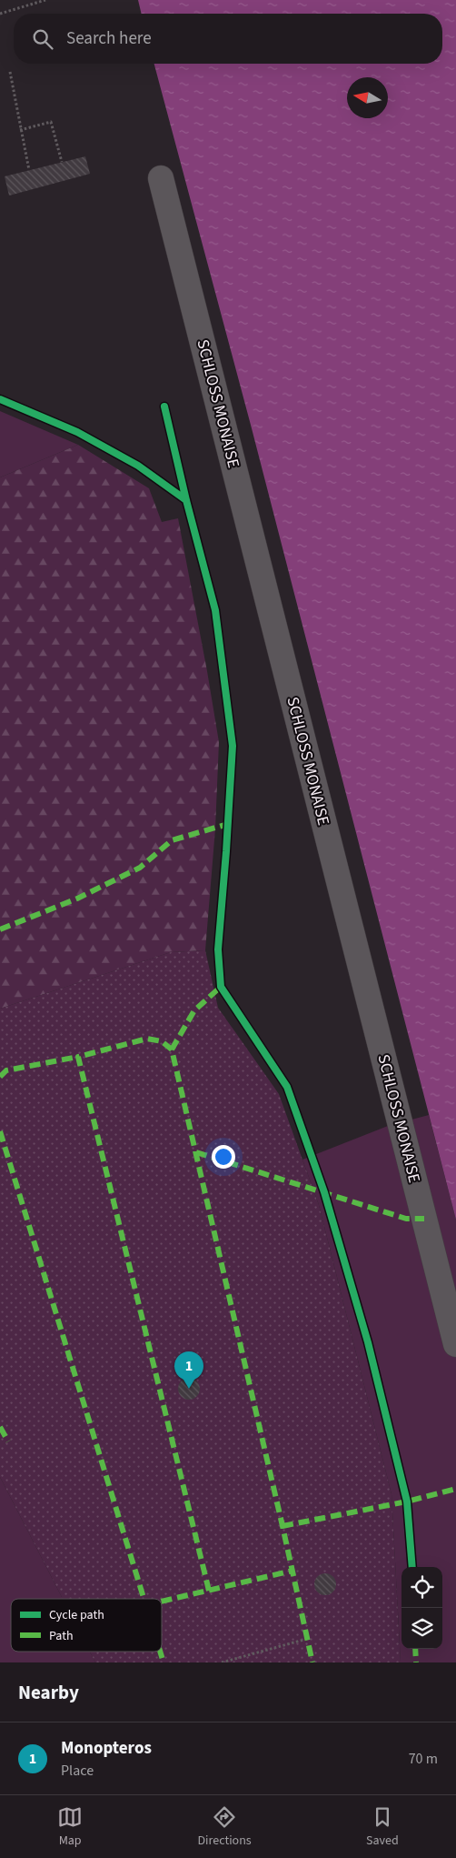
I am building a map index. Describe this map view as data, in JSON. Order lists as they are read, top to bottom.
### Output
{
  "streets": {
    "lane": ["SCHLOSS MONAISE"]
  },
  "legend": ["Cycle path", "Path"],
  "north": "left",
  "page": {
    "search": "Search here",
    "pins": "1",
    "heading": "Nearby",
    "list": [
      {
        "mark": "1",
        "name": "Monopteros",
        "note": "Place",
        "value": "70 m"
      }
    ],
    "nav": ["Map", "Directions", "Saved"]
  }
}
